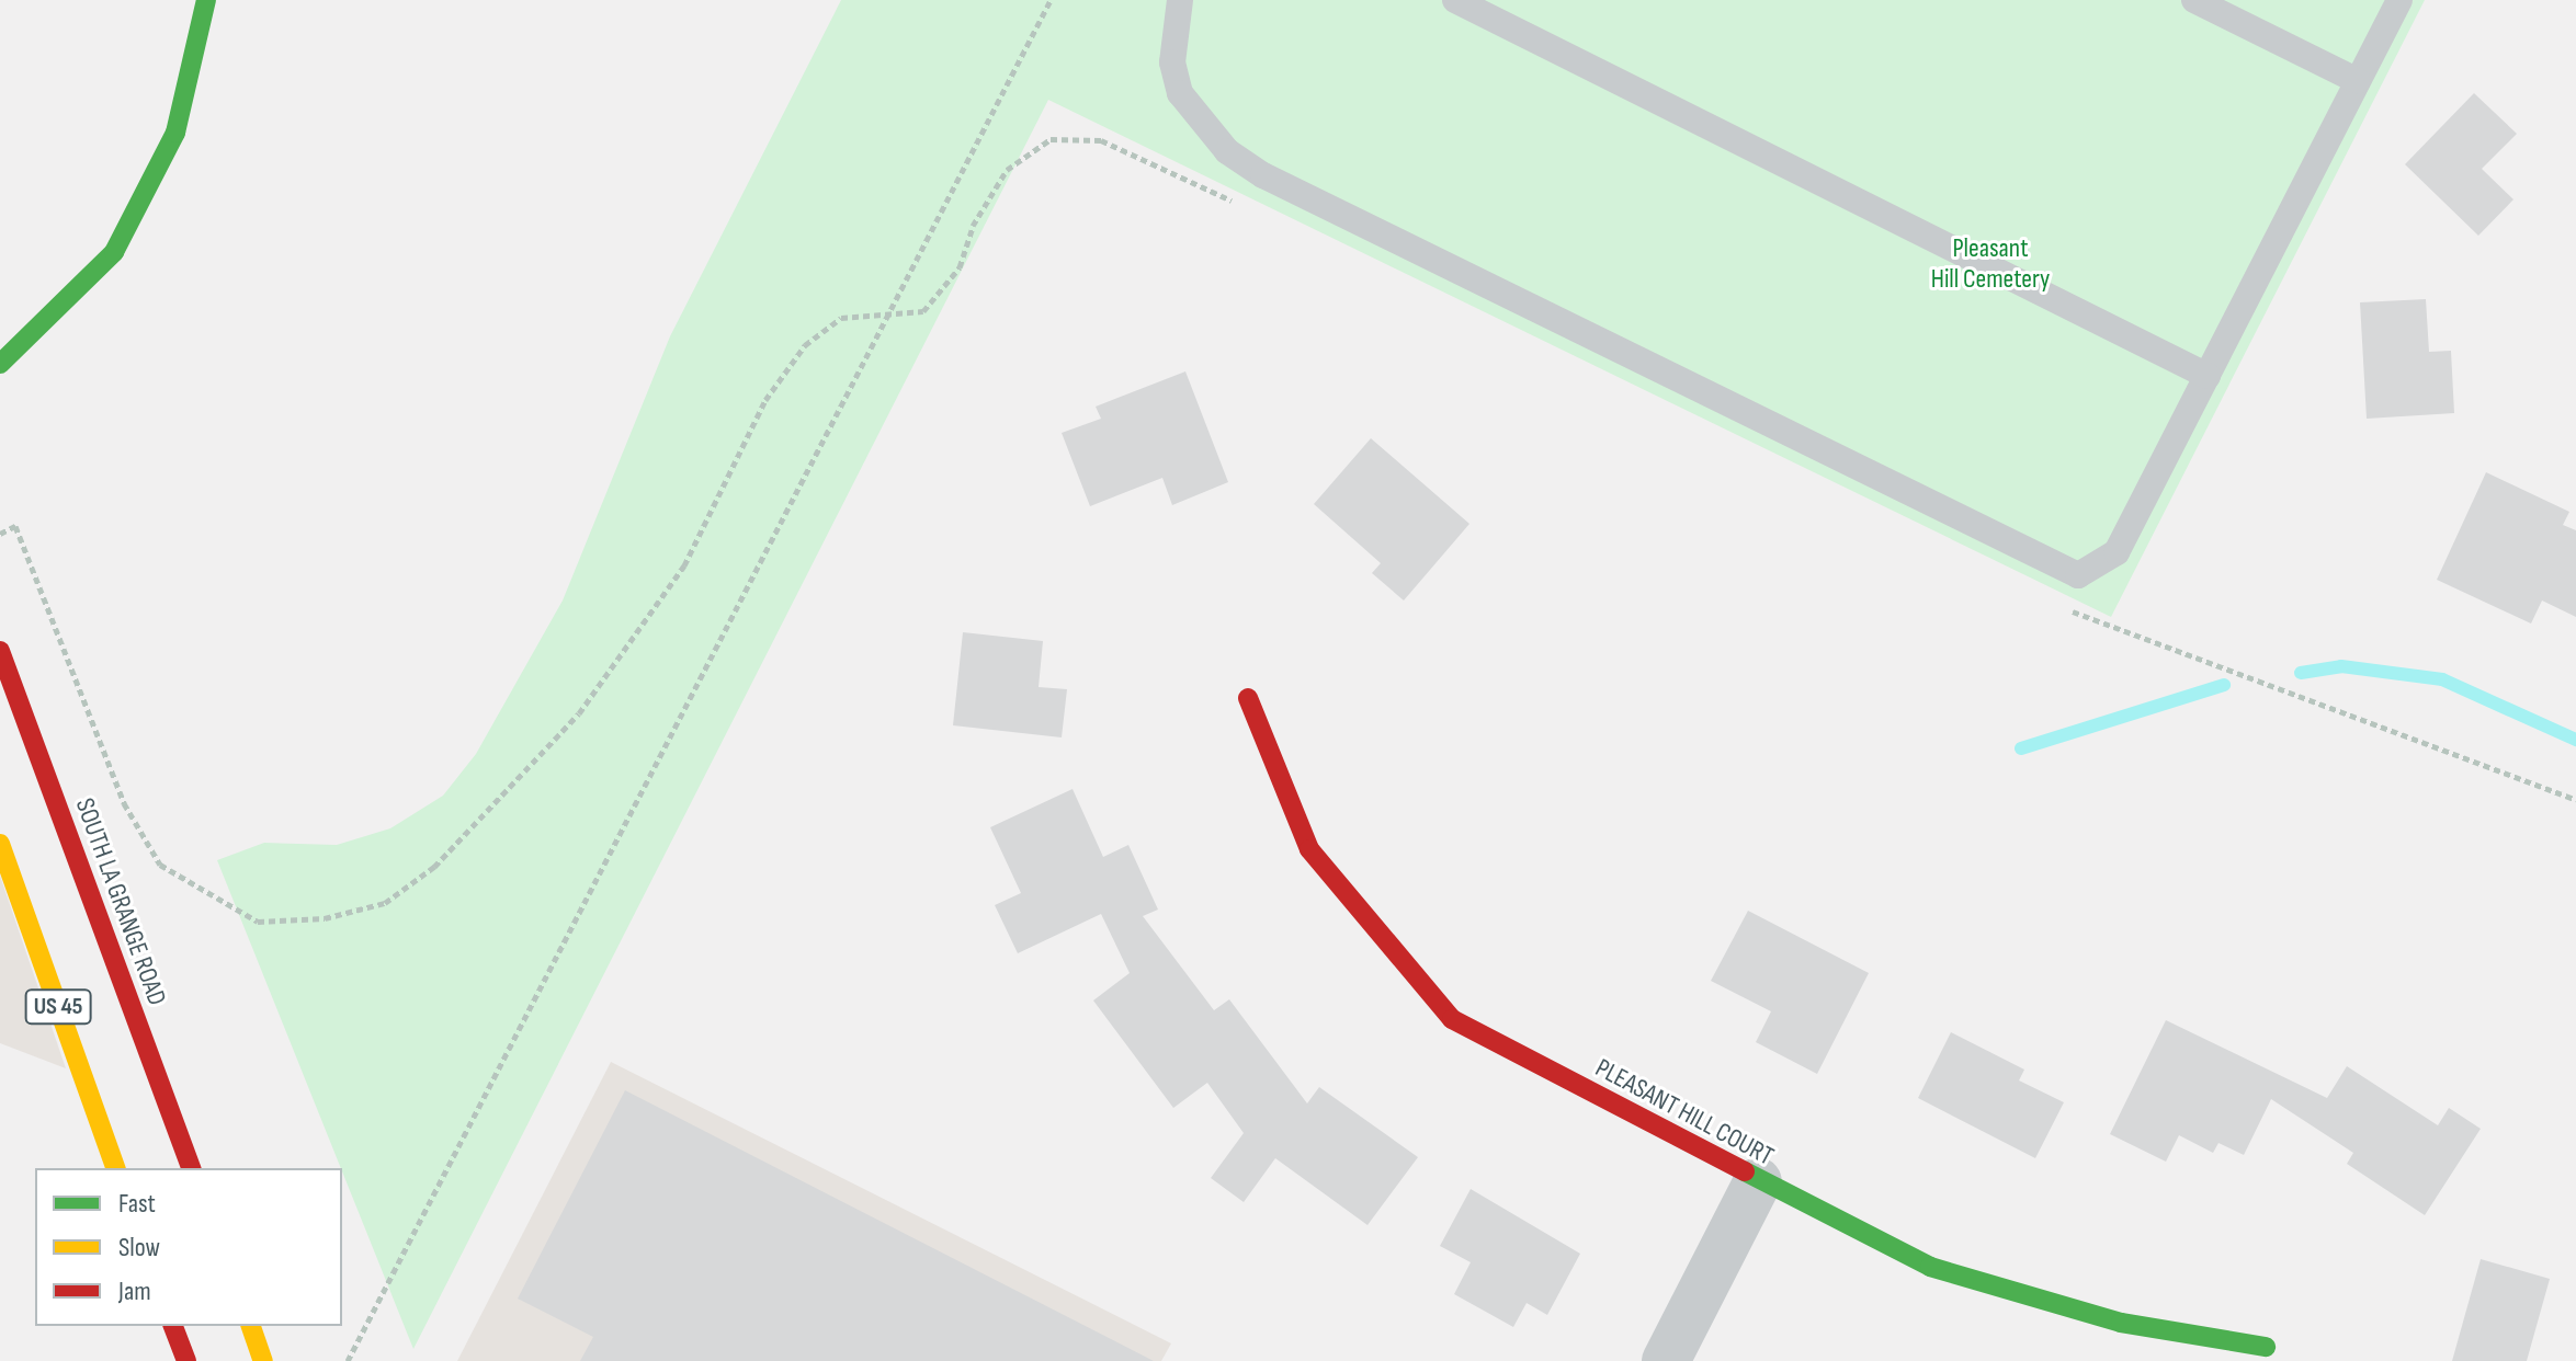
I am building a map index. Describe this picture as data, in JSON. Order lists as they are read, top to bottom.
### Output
{
  "streets": {
    "street": ["SOUTH LA GRANGE ROAD", "US 45", "PLEASANT HILL COURT"]
  },
  "parks": ["Pleasant Hill Cemetery"],
  "legend": ["Fast", "Slow", "Jam"]
}
